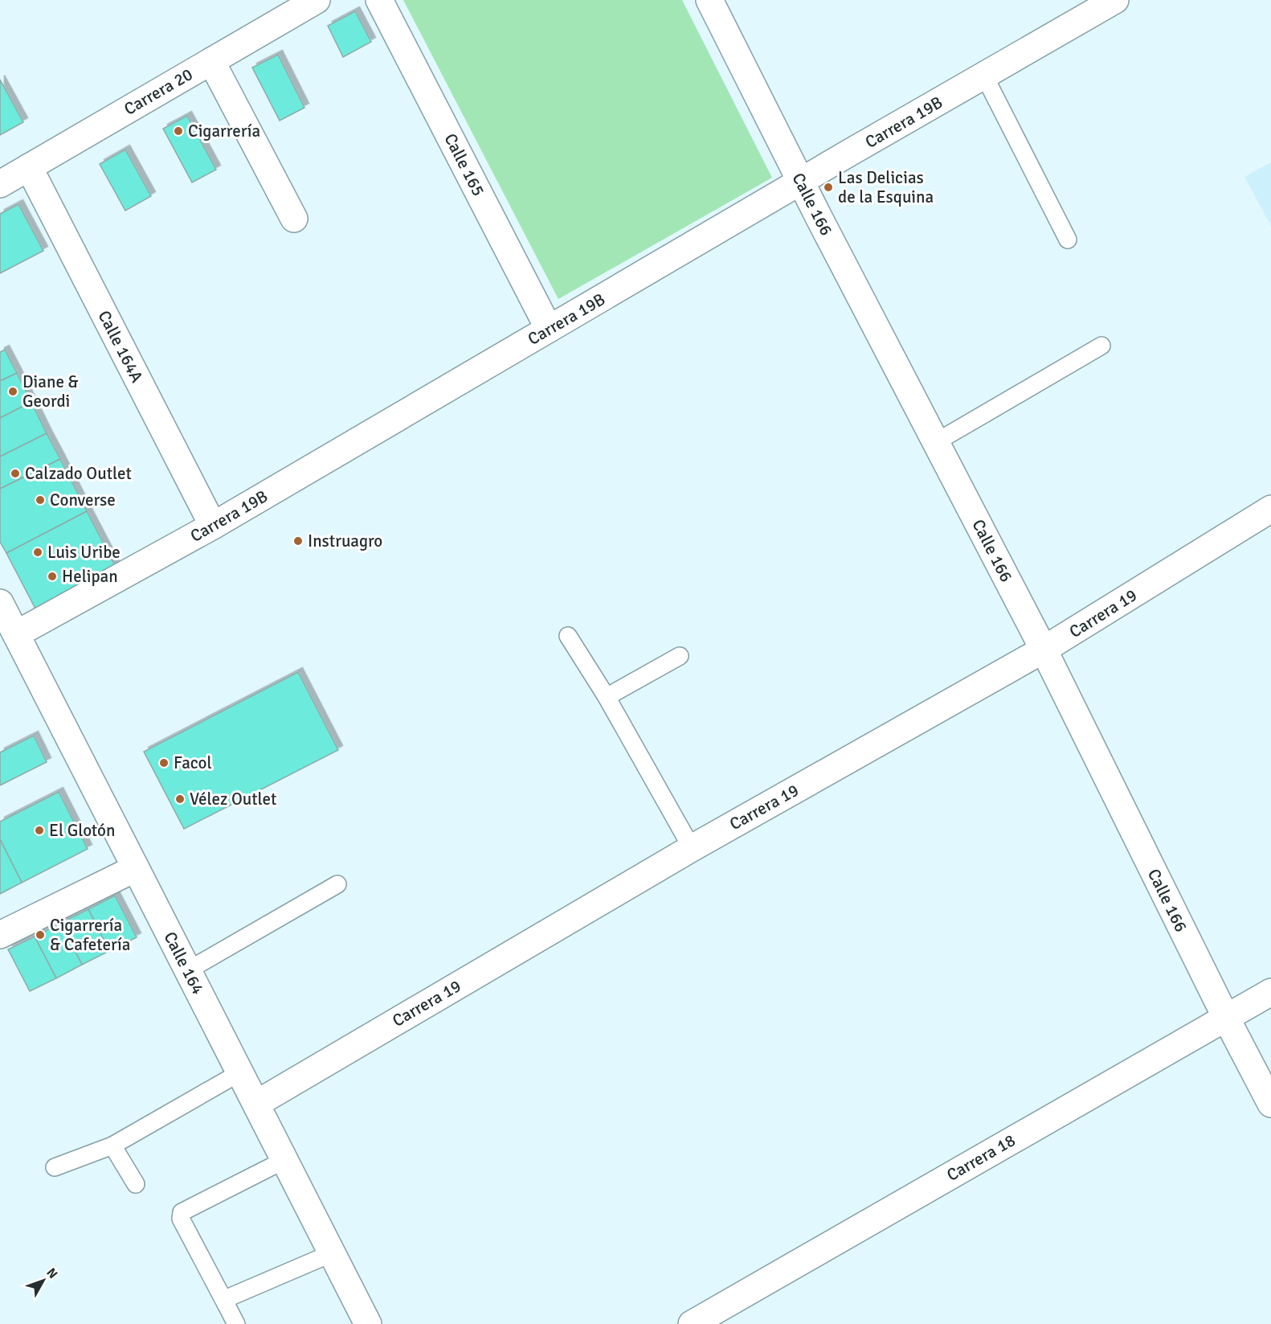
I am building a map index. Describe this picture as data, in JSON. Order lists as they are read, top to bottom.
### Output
{
  "streets": {
    "street": [
      "Carrera 20",
      "Carrera 19B",
      "Calle 165",
      "Calle 166",
      "Calle 164A",
      "Carrera 19",
      "Calle 164",
      "Carrera 18"
    ]
  },
  "crossings": [
    ["Carrera 20", "Calle 164A"],
    ["Carrera 19B", "Calle 165"],
    ["Carrera 19B", "Calle 166"],
    ["Carrera 19B", "Calle 164A"],
    ["Carrera 19B", "Calle 164"],
    ["Calle 166", "Carrera 19"],
    ["Calle 166", "Carrera 18"],
    ["Carrera 19", "Calle 164"]
  ],
  "places": [
    "Cigarrería",
    "Las Delicias de la Esquina",
    "Diane & Geordi",
    "Calzado Outlet",
    "Converse",
    "Instruagro",
    "Luis Uribe",
    "Helipan",
    "Facol",
    "Vélez Outlet",
    "El Glotón",
    "Cigarrería & Cafetería"
  ],
  "north": "top right"
}
